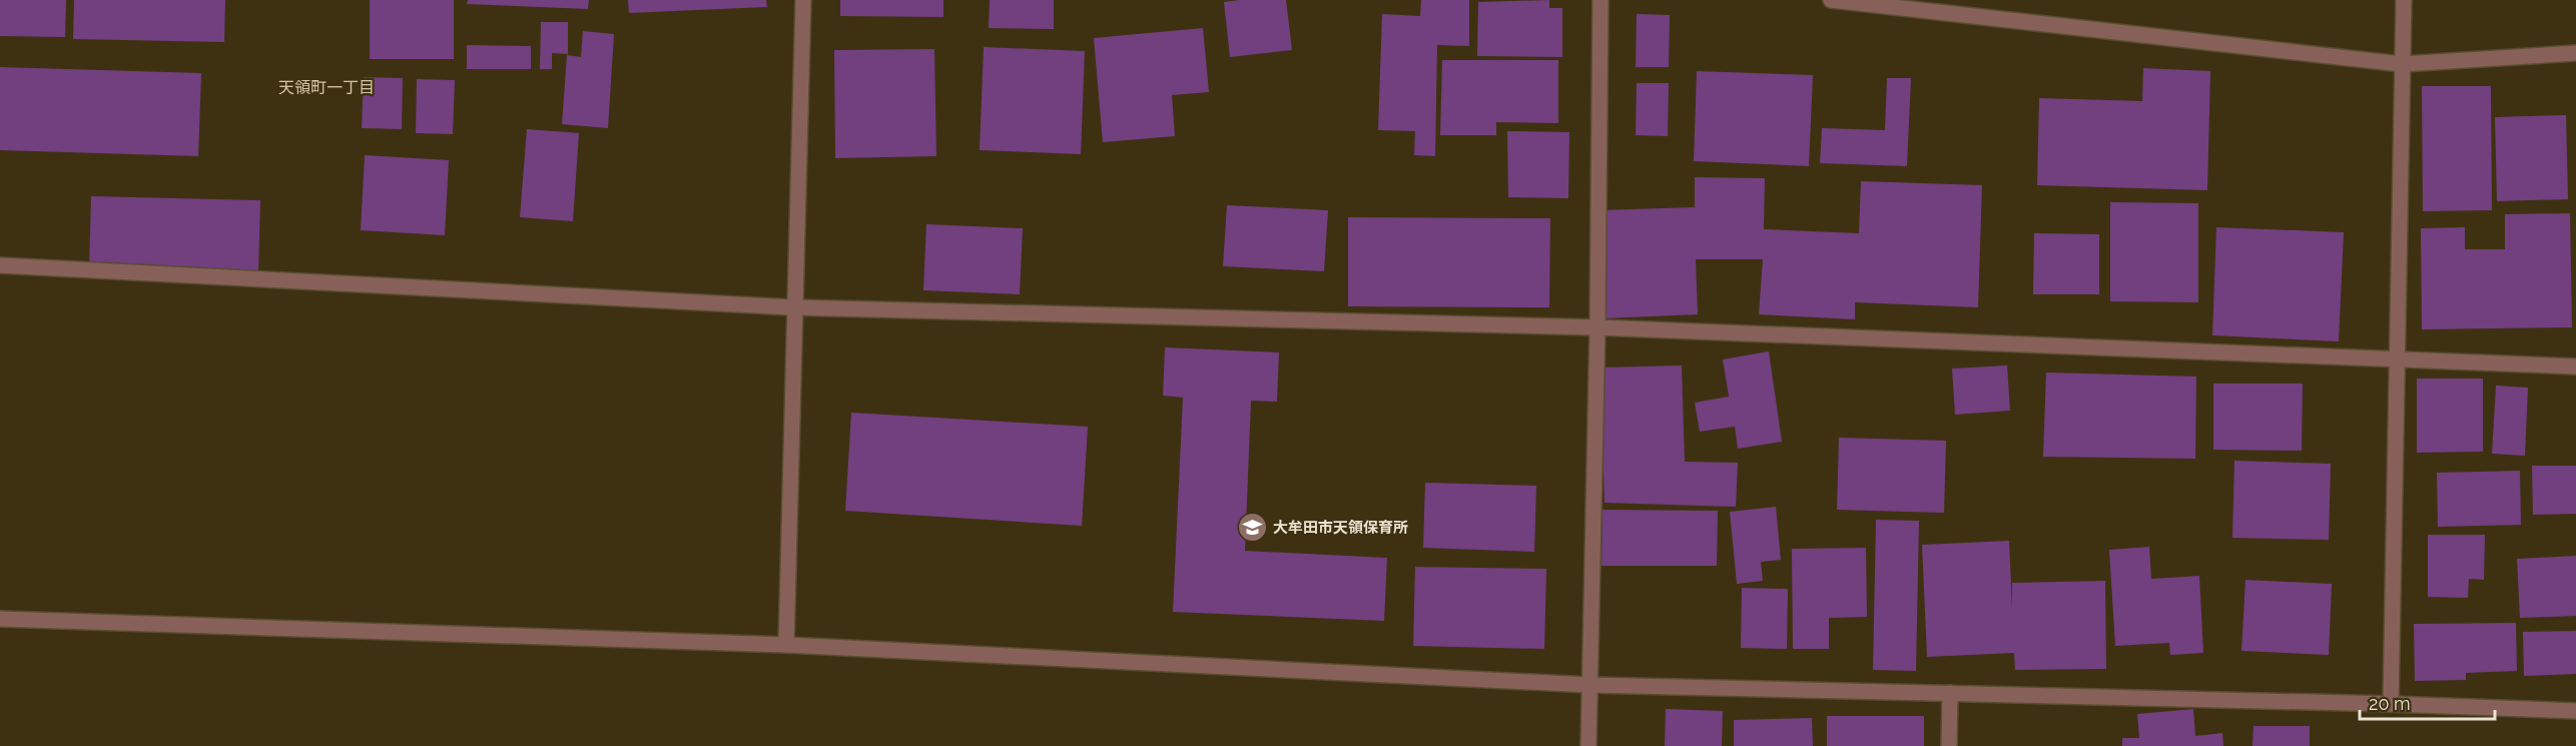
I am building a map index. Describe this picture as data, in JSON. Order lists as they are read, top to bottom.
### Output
{
  "districts": ["天領町一丁目"],
  "places": {
    "school or university": ["大牟田市天領保育所"]
  },
  "scale_bar": "20 m"
}
